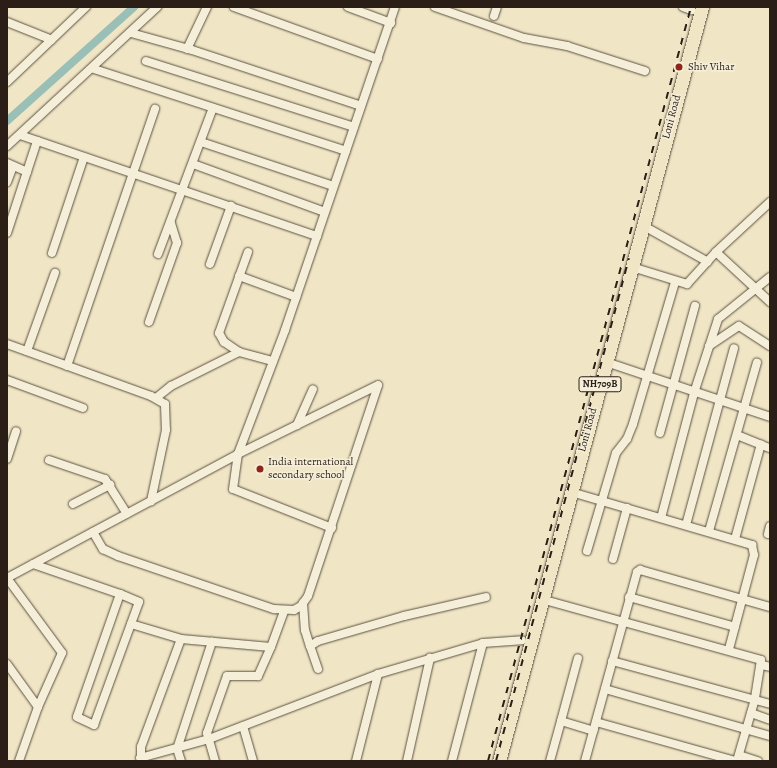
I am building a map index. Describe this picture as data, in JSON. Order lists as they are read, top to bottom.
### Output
{
  "streets": {
    "highway": ["Loni Road", "NH709B"]
  },
  "places": ["Shiv Vihar", "India international secondary school"]
}
